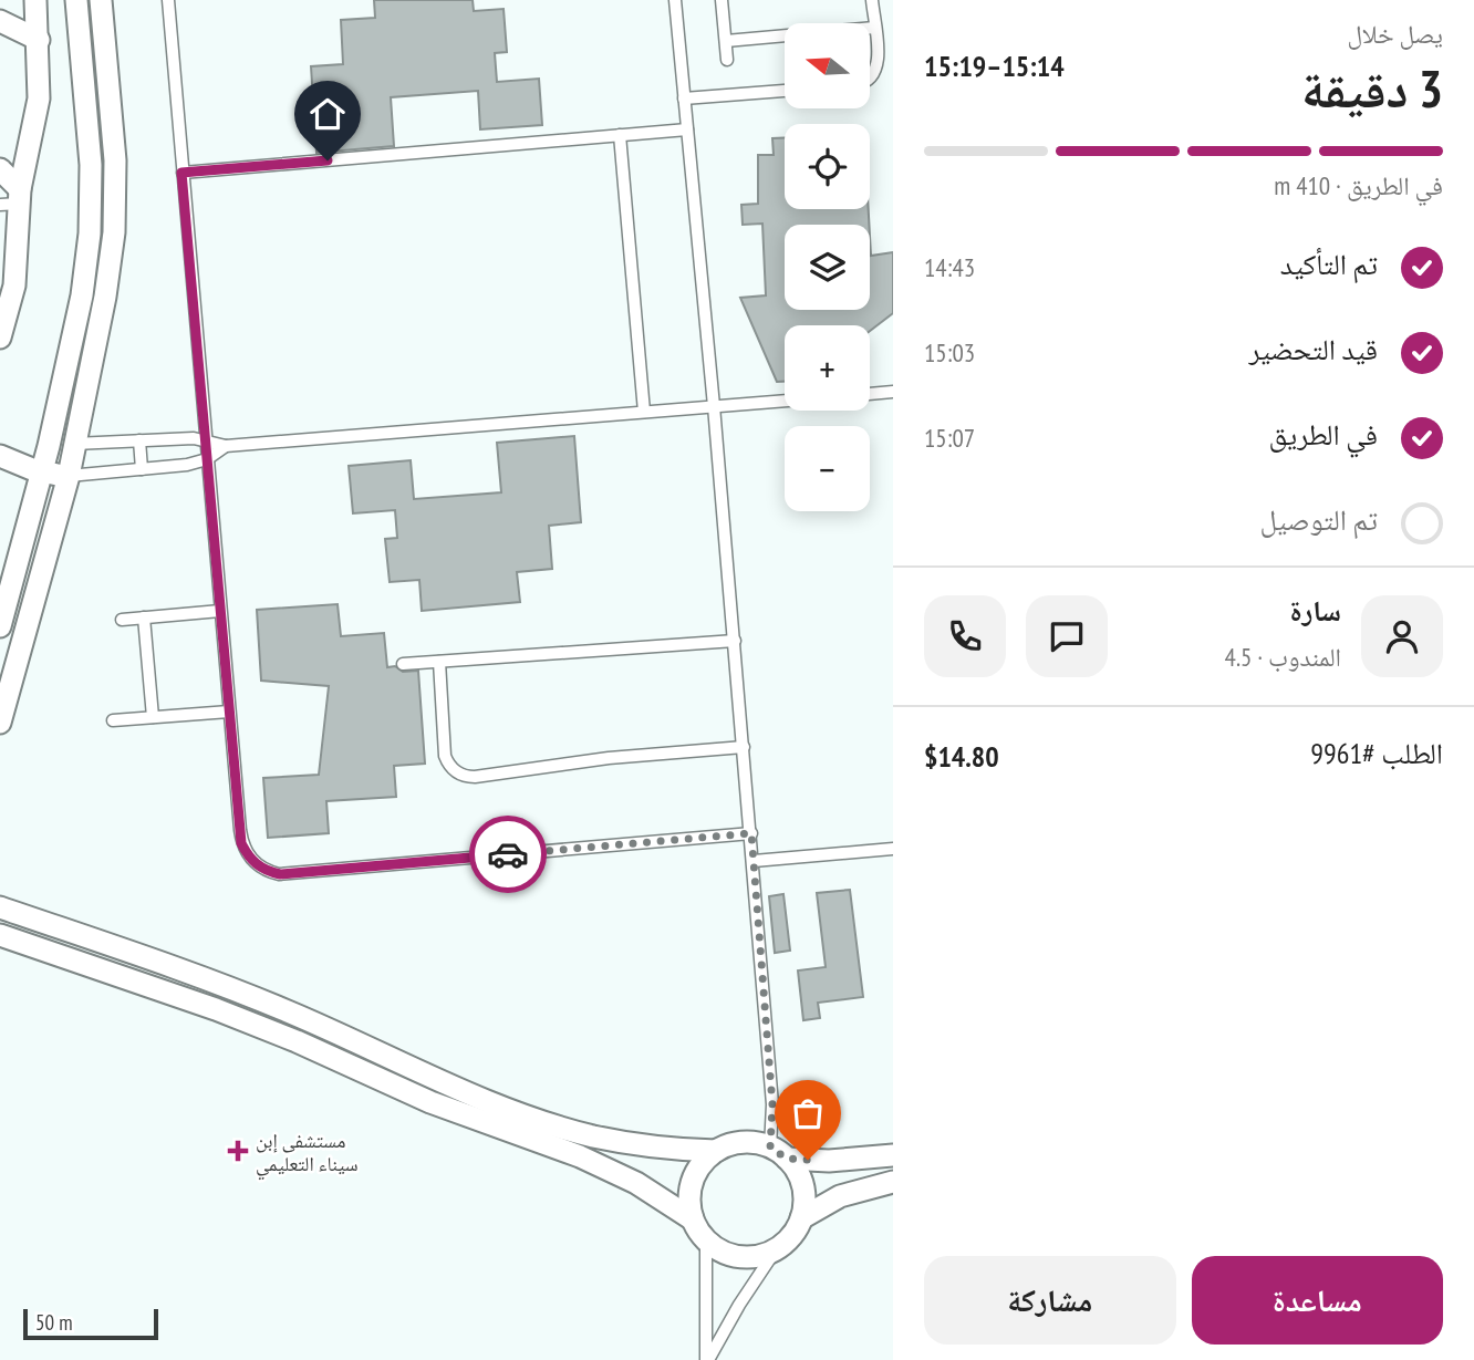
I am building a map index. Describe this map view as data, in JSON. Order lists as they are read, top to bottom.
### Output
{
  "places": {
    "health": ["مستشفى إبن سيناء التعليمي"]
  },
  "scale_bar": "50 m",
  "north": "left",
  "page": {
    "heading": ["3 دقيقة", "يصل خلال", "15:14–15:19"],
    "panel": [
      "سارة",
      "المندوب · 4.5",
      "الطلب #9961",
      "$14.80"
    ],
    "map_buttons": ["+", "−"],
    "bar": "في الطريق · 410 m",
    "list": [
      ["تم التأكيد", "14:43"],
      ["قيد التحضير", "15:03"],
      ["في الطريق", "15:07"],
      "تم التوصيل"
    ],
    "buttons": ["مساعدة", "مشاركة"],
    "scale": "50 m"
  }
}
